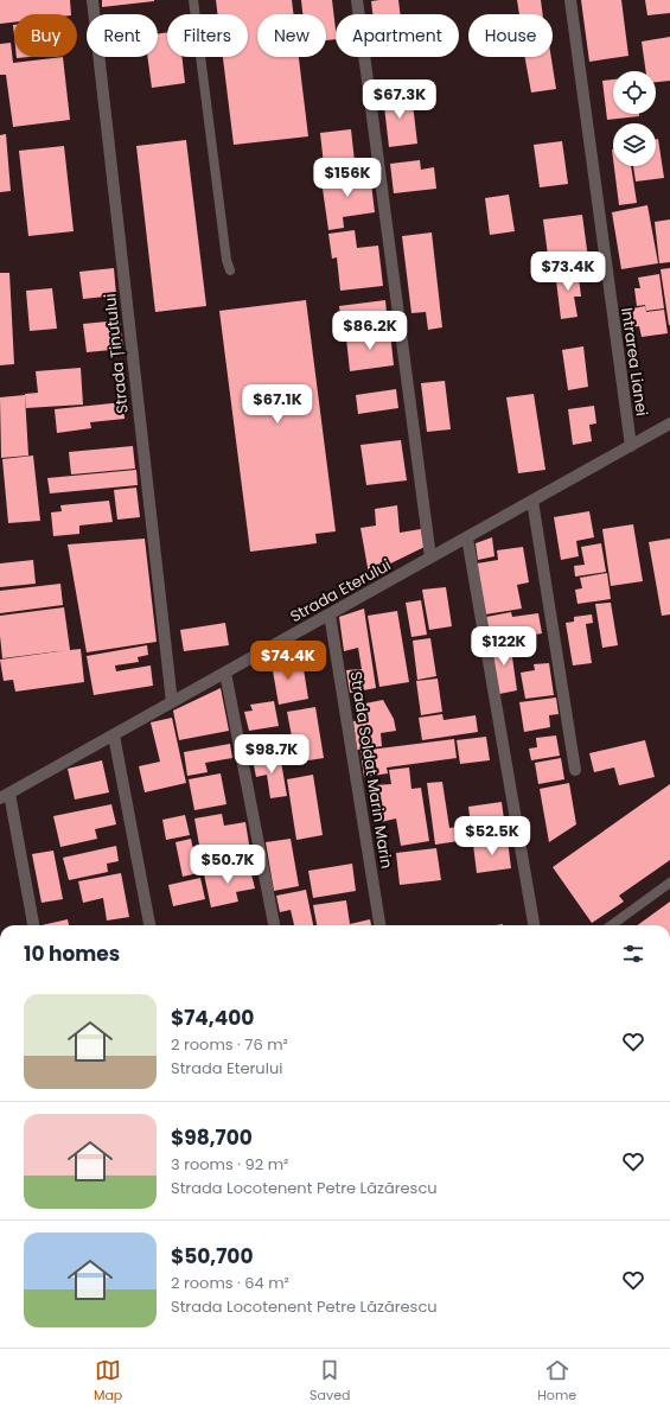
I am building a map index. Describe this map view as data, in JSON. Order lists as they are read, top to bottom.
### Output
{
  "streets": {
    "street": [
      "Strada Ținutului",
      "Intrarea Lianei",
      "Strada Eterului",
      "Strada Soldat Marin Marin"
    ]
  },
  "crossings": [
    ["Strada Ținutului", "Strada Eterului"],
    ["Intrarea Lianei", "Strada Eterului"],
    ["Strada Eterului", "Strada Soldat Marin Marin"]
  ],
  "page": {
    "chip": [
      "Buy",
      "Rent",
      "Filters",
      "New",
      "Apartment",
      "House"
    ],
    "price": [
      "$67.3K",
      "$156K",
      "$73.4K",
      "$86.2K",
      "$67.1K",
      "$122K",
      "$74.4K",
      "$98.7K",
      "$52.5K",
      "$50.7K"
    ],
    "heading": "10 homes",
    "list": [
      {
        "name": "$74,400",
        "note": "2 rooms · 76 m² · Strada Eterului"
      },
      {
        "name": "$98,700",
        "note": "3 rooms · 92 m² · Strada Locotenent Petre Lăzărescu"
      },
      {
        "name": "$50,700",
        "note": "2 rooms · 64 m² · Strada Locotenent Petre Lăzărescu"
      }
    ],
    "tabs": ["Map", "Saved", "Home"]
  }
}
